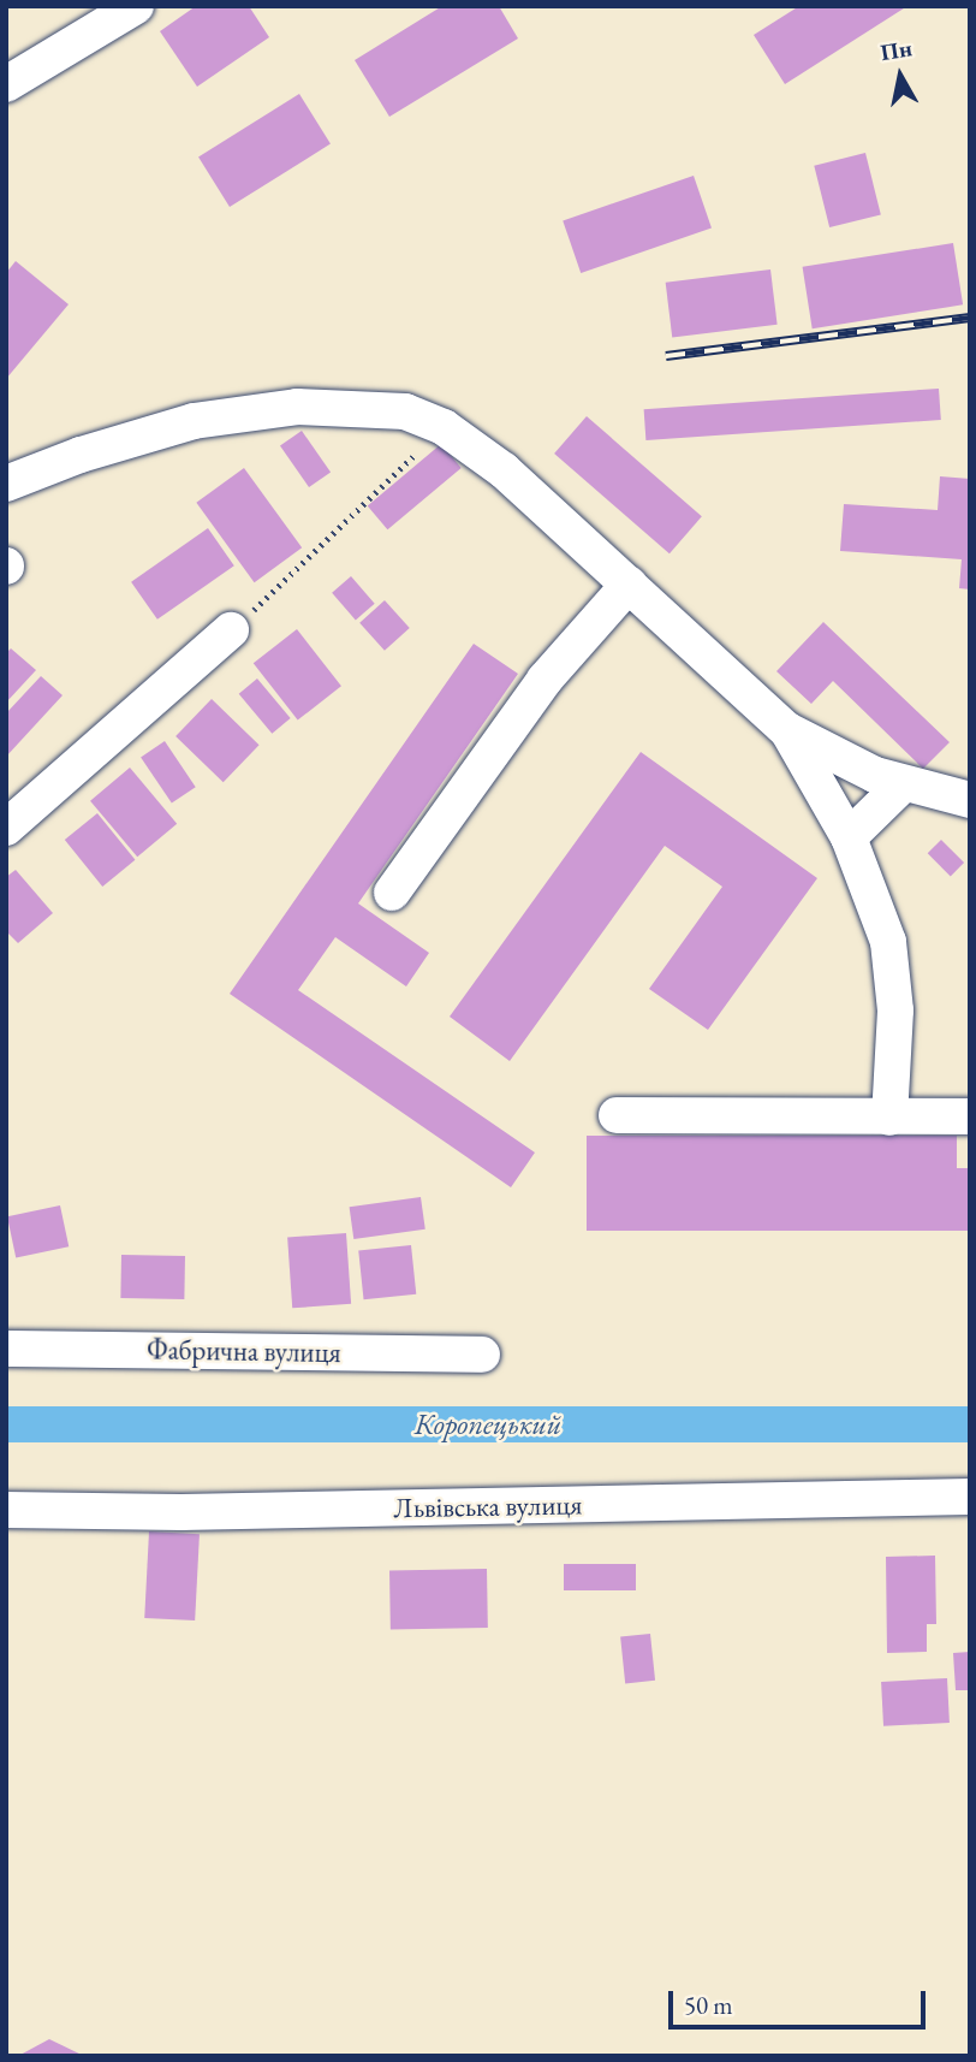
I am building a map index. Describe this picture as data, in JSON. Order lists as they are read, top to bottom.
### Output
{
  "streets": {
    "street": ["Фабрична вулиця", "Львівська вулиця"]
  },
  "water": ["Коропецький"],
  "scale_bar": "50 m",
  "north": "top"
}
